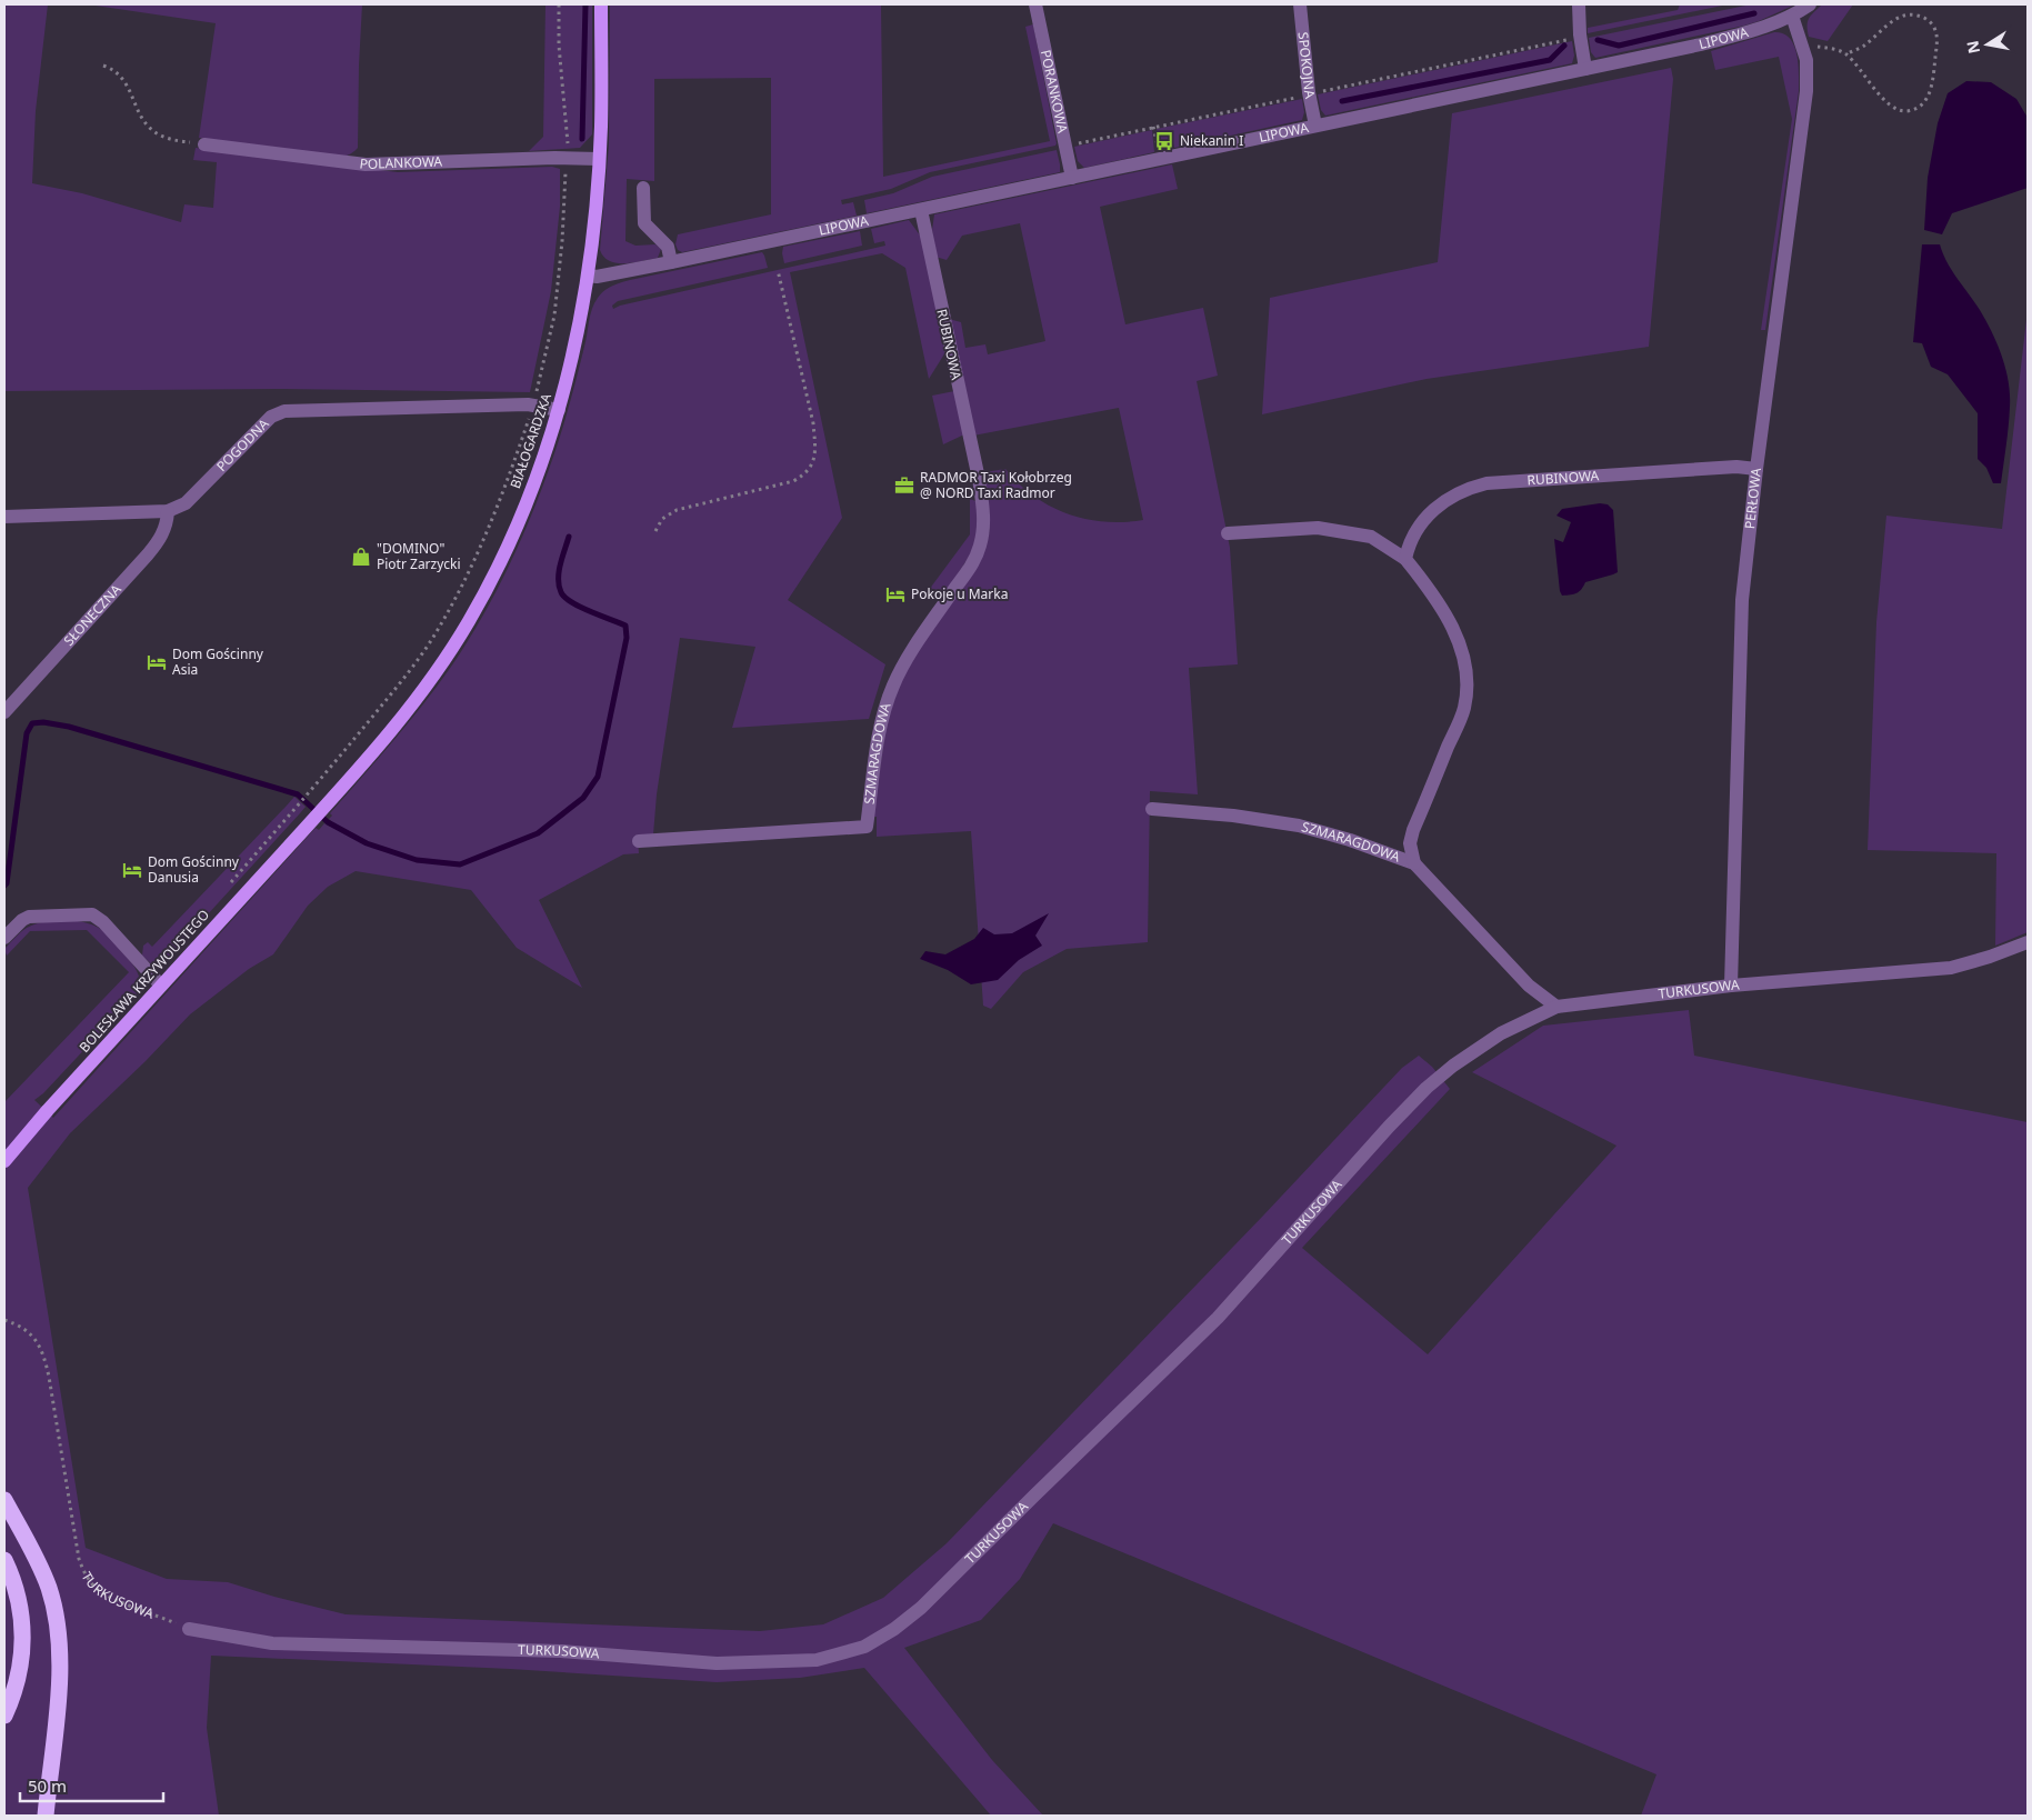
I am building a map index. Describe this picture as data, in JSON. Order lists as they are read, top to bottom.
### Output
{
  "streets": {
    "main road": ["BIAŁOGARDZKA", "BOLESŁAWA KRZYWOUSTEGO"],
    "street": [
      "LIPOWA",
      "SPOKOJNA",
      "PORANKOWA",
      "POLANKOWA",
      "RUBINOWA",
      "POGODNA",
      "PERŁOWA",
      "SŁONECZNA",
      "SZMARAGDOWA",
      "TURKUSOWA"
    ]
  },
  "crossings": [
    ["LIPOWA", "SPOKOJNA"],
    ["LIPOWA", "PORANKOWA"],
    ["LIPOWA", "RUBINOWA"],
    ["LIPOWA", "BIAŁOGARDZKA"],
    ["LIPOWA", "PERŁOWA"],
    ["POLANKOWA", "BIAŁOGARDZKA"],
    ["RUBINOWA", "PERŁOWA"],
    ["RUBINOWA", "SZMARAGDOWA"],
    ["BIAŁOGARDZKA", "POGODNA"],
    ["BIAŁOGARDZKA", "BOLESŁAWA KRZYWOUSTEGO"],
    ["POGODNA", "SŁONECZNA"],
    ["PERŁOWA", "TURKUSOWA"],
    ["SZMARAGDOWA", "TURKUSOWA"]
  ],
  "places": {
    "bus stop": ["Niekanin I"],
    "office": ["RADMOR Taxi Kołobrzeg @ NORD Taxi Radmor"],
    "shop": ["\"DOMINO\" Piotr Zarzycki"],
    "hotel": ["Pokoje u Marka", "Dom Gościnny Asia", "Dom Gościnny Danusia"]
  },
  "scale_bar": "50 m",
  "north": "left"
}
